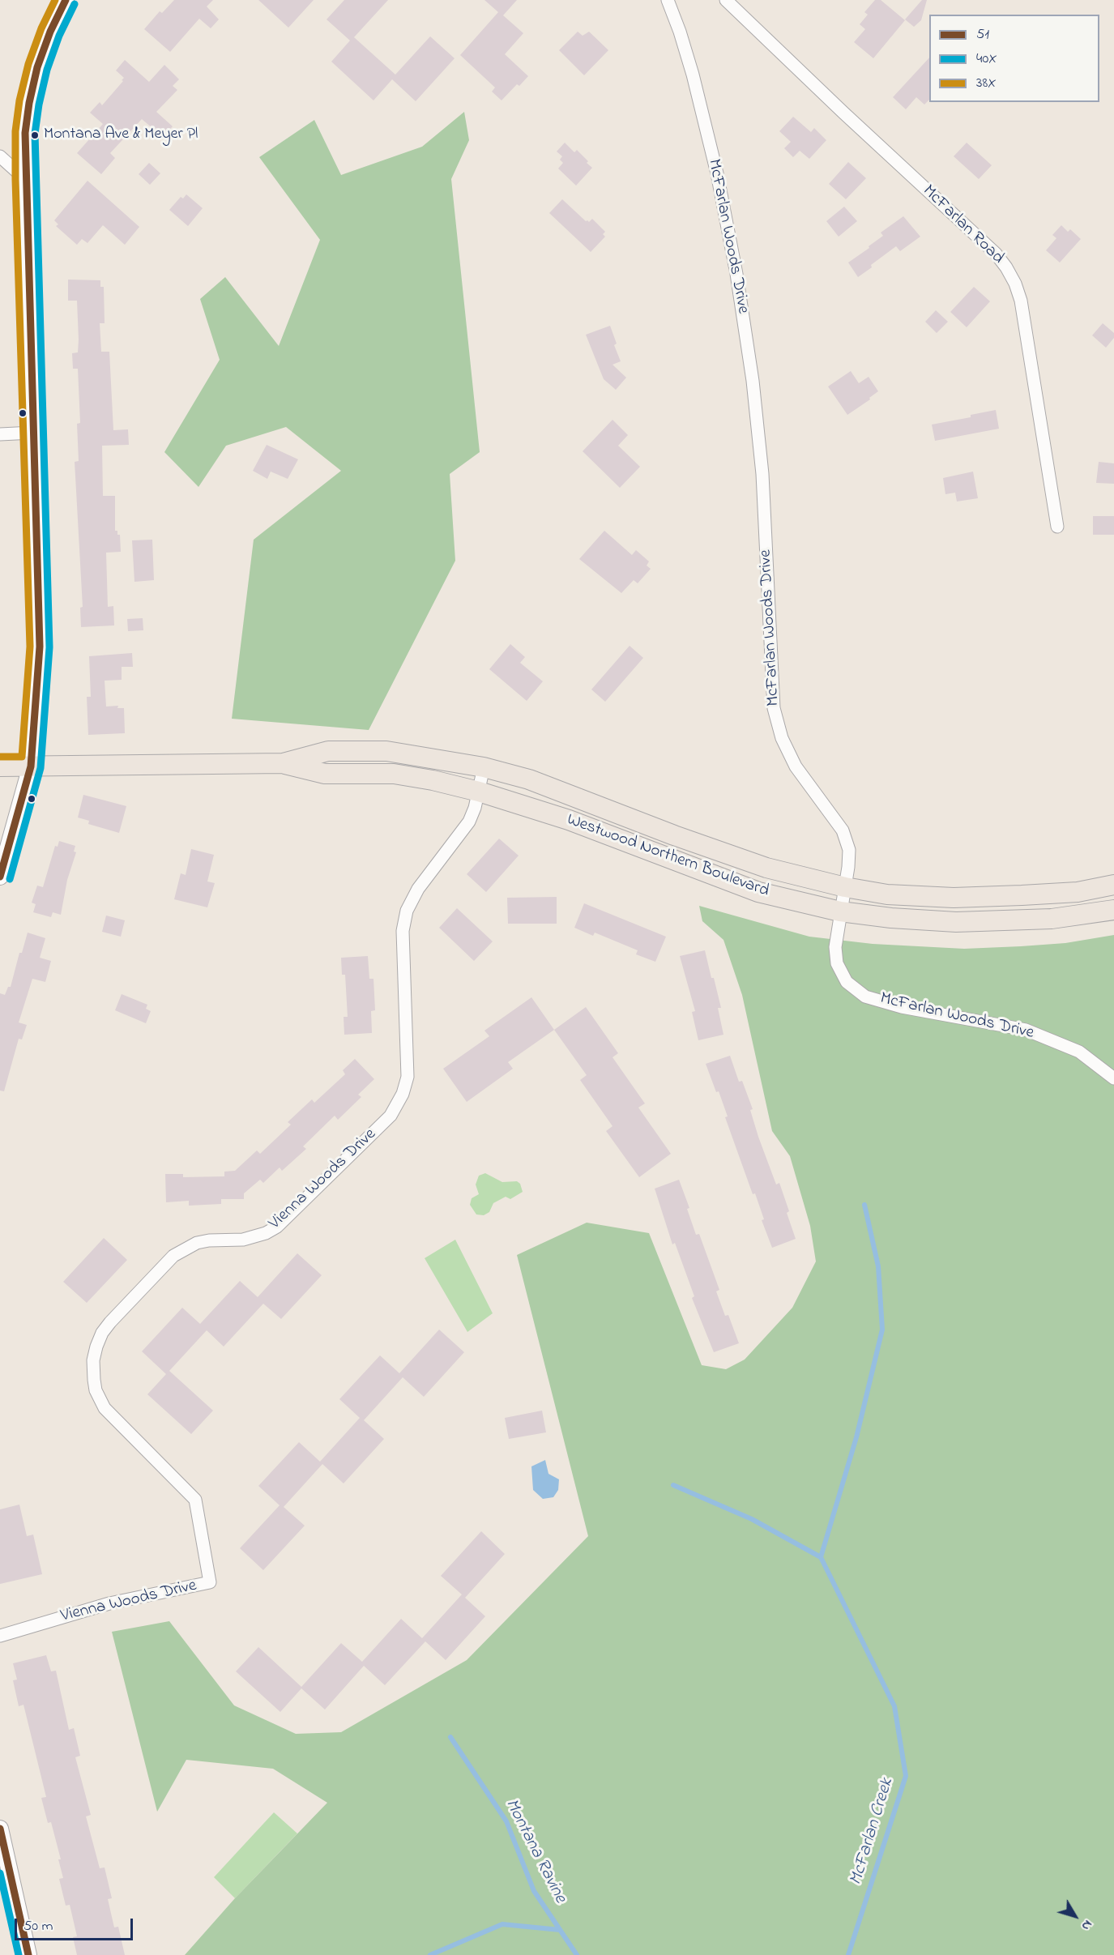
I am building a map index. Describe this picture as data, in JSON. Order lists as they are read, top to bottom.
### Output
{
  "streets": {
    "main road": ["Westwood Northern Boulevard"],
    "street": ["McFarlan Road", "McFarlan Woods Drive", "Vienna Woods Drive"]
  },
  "crossings": [
    ["McFarlan Woods Drive", "Westwood Northern Boulevard"],
    ["Westwood Northern Boulevard", "Vienna Woods Drive"]
  ],
  "water": ["McFarlan Creek", "Montana Ravine"],
  "places": ["Montana Ave & Meyer Pl"],
  "lines": ["transit line 51", "transit line 38X", "transit line 40X"],
  "legend": ["51", "40X", "38X"],
  "scale_bar": "50 m",
  "north": "bottom right"
}
